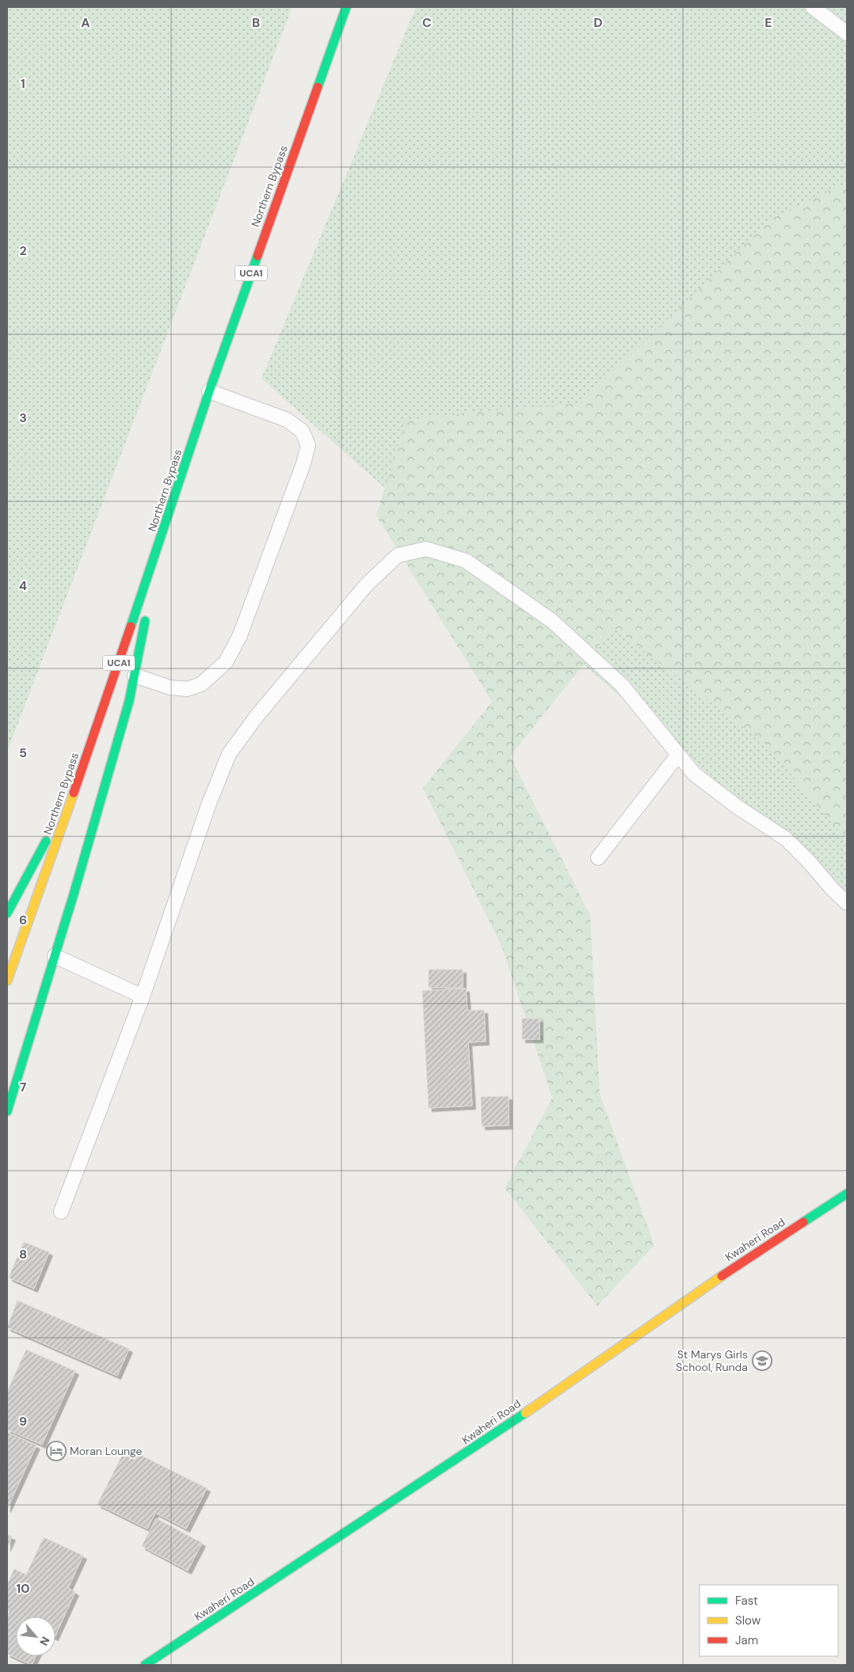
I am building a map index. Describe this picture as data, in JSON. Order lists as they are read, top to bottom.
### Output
{
  "streets": {
    "main road": ["Northern Bypass", "UCA1", "Kwaheri Road"]
  },
  "places": {
    "school or university": ["St Marys Girls School, Runda"],
    "hotel": ["Moran Lounge"]
  },
  "legend": ["Fast", "Slow", "Jam"],
  "north": "bottom right",
  "grid": {
    "columns": [
      "A",
      "B",
      "C",
      "D",
      "E"
    ],
    "rows": [
      "1",
      "2",
      "3",
      "4",
      "5",
      "6",
      "7",
      "8",
      "9",
      "10"
    ]
  }
}
